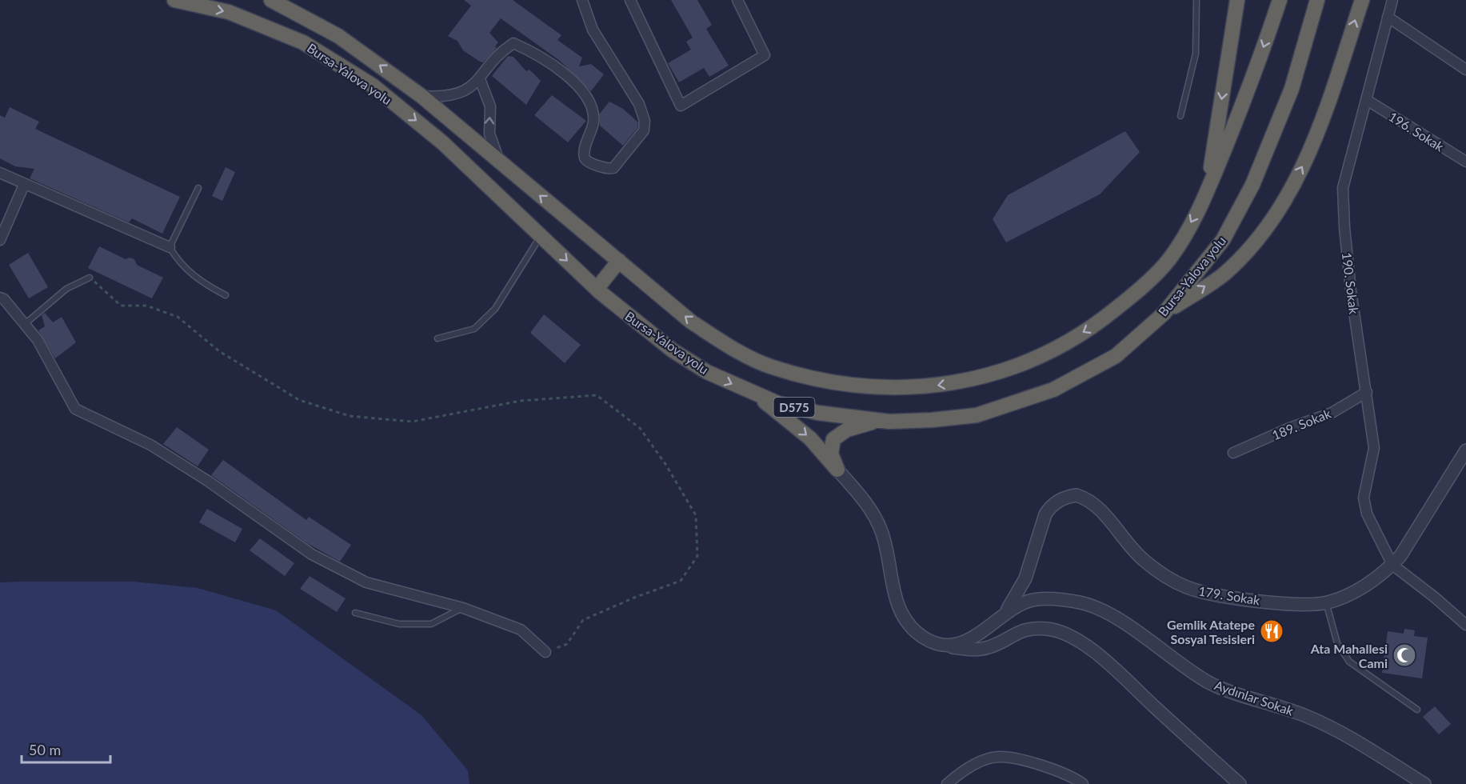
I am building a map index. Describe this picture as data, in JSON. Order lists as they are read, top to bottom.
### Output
{
  "streets": {
    "highway": ["Bursa-Yalova yolu", "D575"],
    "street": [
      "196. Sokak",
      "190. Sokak",
      "189. Sokak",
      "179. Sokak",
      "Aydınlar Sokak"
    ]
  },
  "crossings": [
    ["196. Sokak", "190. Sokak"],
    ["190. Sokak", "189. Sokak"],
    ["190. Sokak", "179. Sokak"],
    ["179. Sokak", "Aydınlar Sokak"]
  ],
  "places": {
    "restaurant": ["Gemlik Atatepe Sosyal Tesisleri"],
    "mosque": ["Ata Mahallesi Cami"]
  },
  "scale_bar": "50 m"
}
